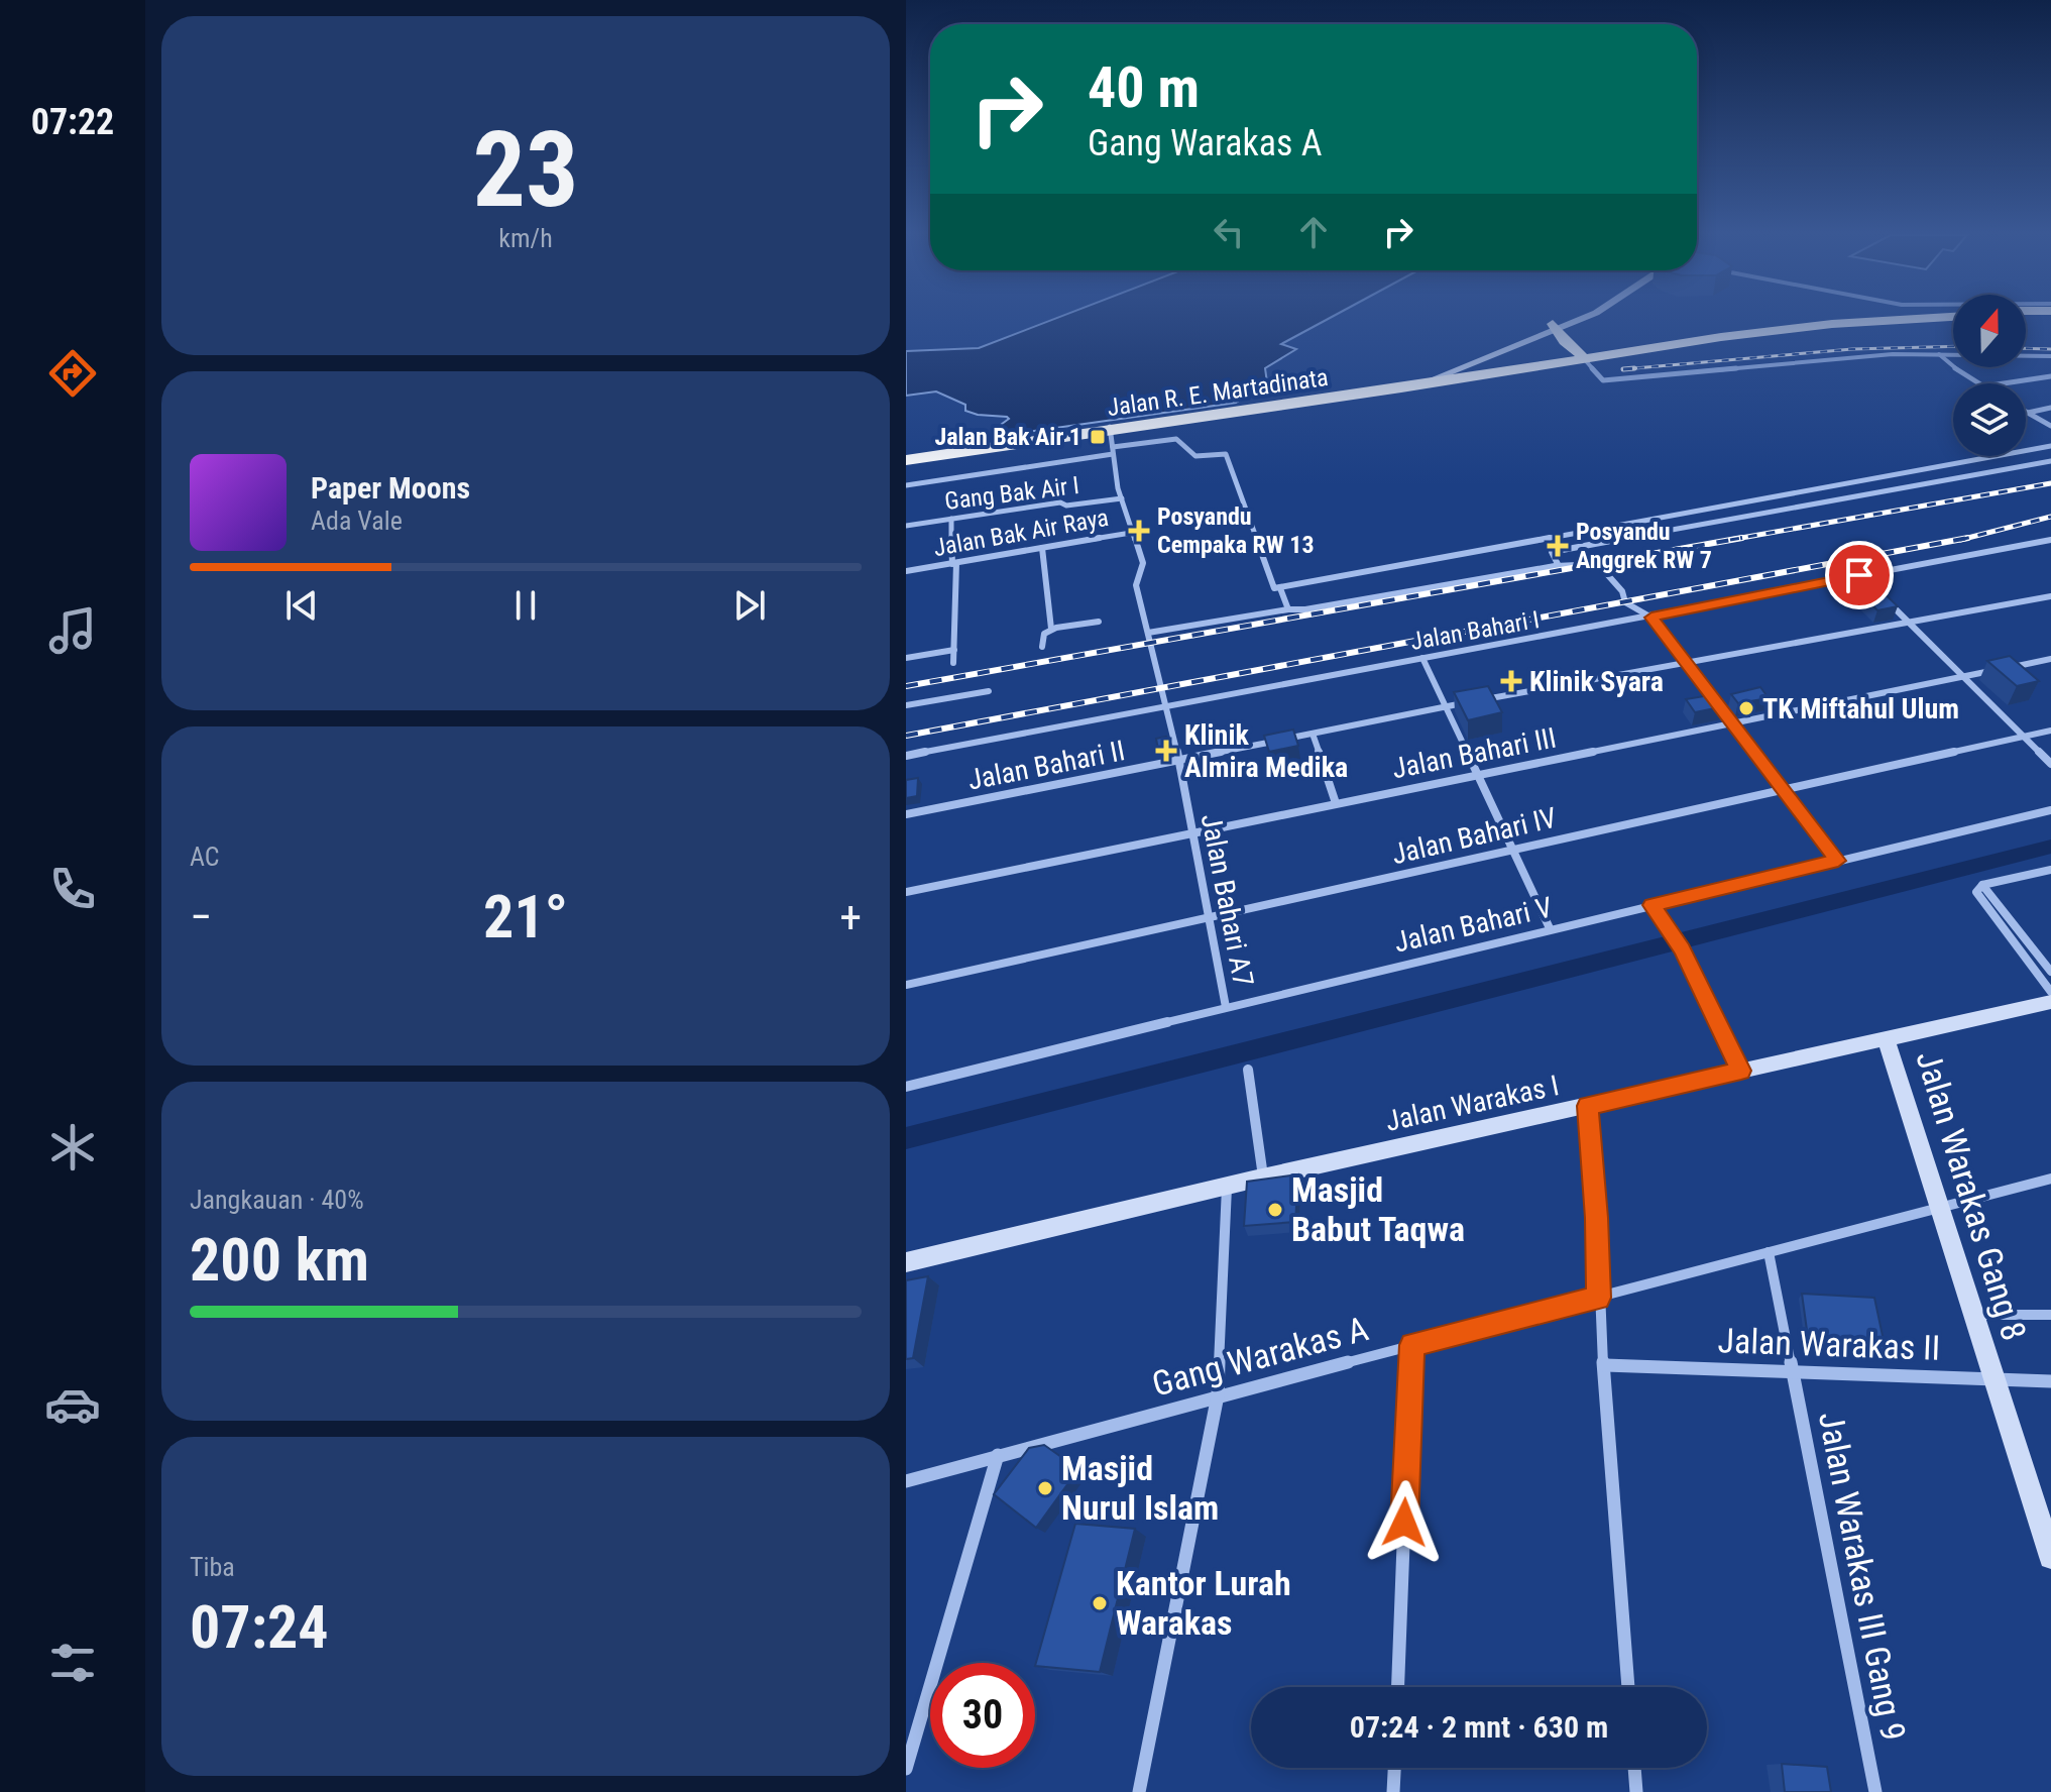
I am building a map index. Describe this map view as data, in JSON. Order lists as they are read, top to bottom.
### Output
{
  "streets": {
    "highway": ["Jalan R. E. Martadinata"],
    "street": [
      "Gang Bak Air I",
      "Jalan Bak Air Raya",
      "Jalan Bahari I",
      "Jalan Bahari III",
      "Jalan Bahari II",
      "Jalan Bahari IV",
      "Jalan Bahari A7",
      "Jalan Bahari V",
      "Jalan Warakas I",
      "Jalan Warakas Gang 8",
      "Jalan Warakas II",
      "Gang Warakas A",
      "Jalan Warakas III Gang 9"
    ]
  },
  "crossings": [
    ["Jalan R. E. Martadinata", "Jalan Bak Air Raya"],
    ["Gang Bak Air I", "Jalan Bak Air Raya"],
    ["Jalan Bahari I", "Jalan Bahari A7"],
    ["Jalan Bahari III", "Jalan Bahari A7"],
    ["Jalan Bahari II", "Jalan Bahari A7"],
    ["Jalan Bahari IV", "Jalan Bahari A7"],
    ["Jalan Bahari A7", "Jalan Bahari V"],
    ["Jalan Warakas I", "Jalan Warakas Gang 8"],
    ["Jalan Warakas Gang 8", "Jalan Warakas II"],
    ["Jalan Warakas Gang 8", "Gang Warakas A"],
    ["Jalan Warakas II", "Jalan Warakas III Gang 9"],
    ["Gang Warakas A", "Jalan Warakas III Gang 9"]
  ],
  "places": {
    "transit": ["Jalan Bak Air 1"],
    "health": [
      "Posyandu Cempaka RW 13",
      "Posyandu Anggrek RW 7",
      "Klinik Syara",
      "Klinik Almira Medika"
    ],
    "other": [
      "TK Miftahul Ulum",
      "Masjid Babut Taqwa",
      "Masjid Nurul Islam",
      "Kantor Lurah Warakas"
    ]
  },
  "north": "top",
  "page": {
    "tabs": "07:22",
    "tile": [
      ["23", "km/h"],
      "AC",
      ["Jangkauan · 40%", "200 km"],
      ["Tiba", "07:24"]
    ],
    "turn": ["40 m", "Gang Warakas A"],
    "song": ["Paper Moons", "Ada Vale"],
    "heat": ["−", "21°", "+"],
    "limit": "30",
    "trip": "07:24 · 2 mnt · 630 m"
  }
}
